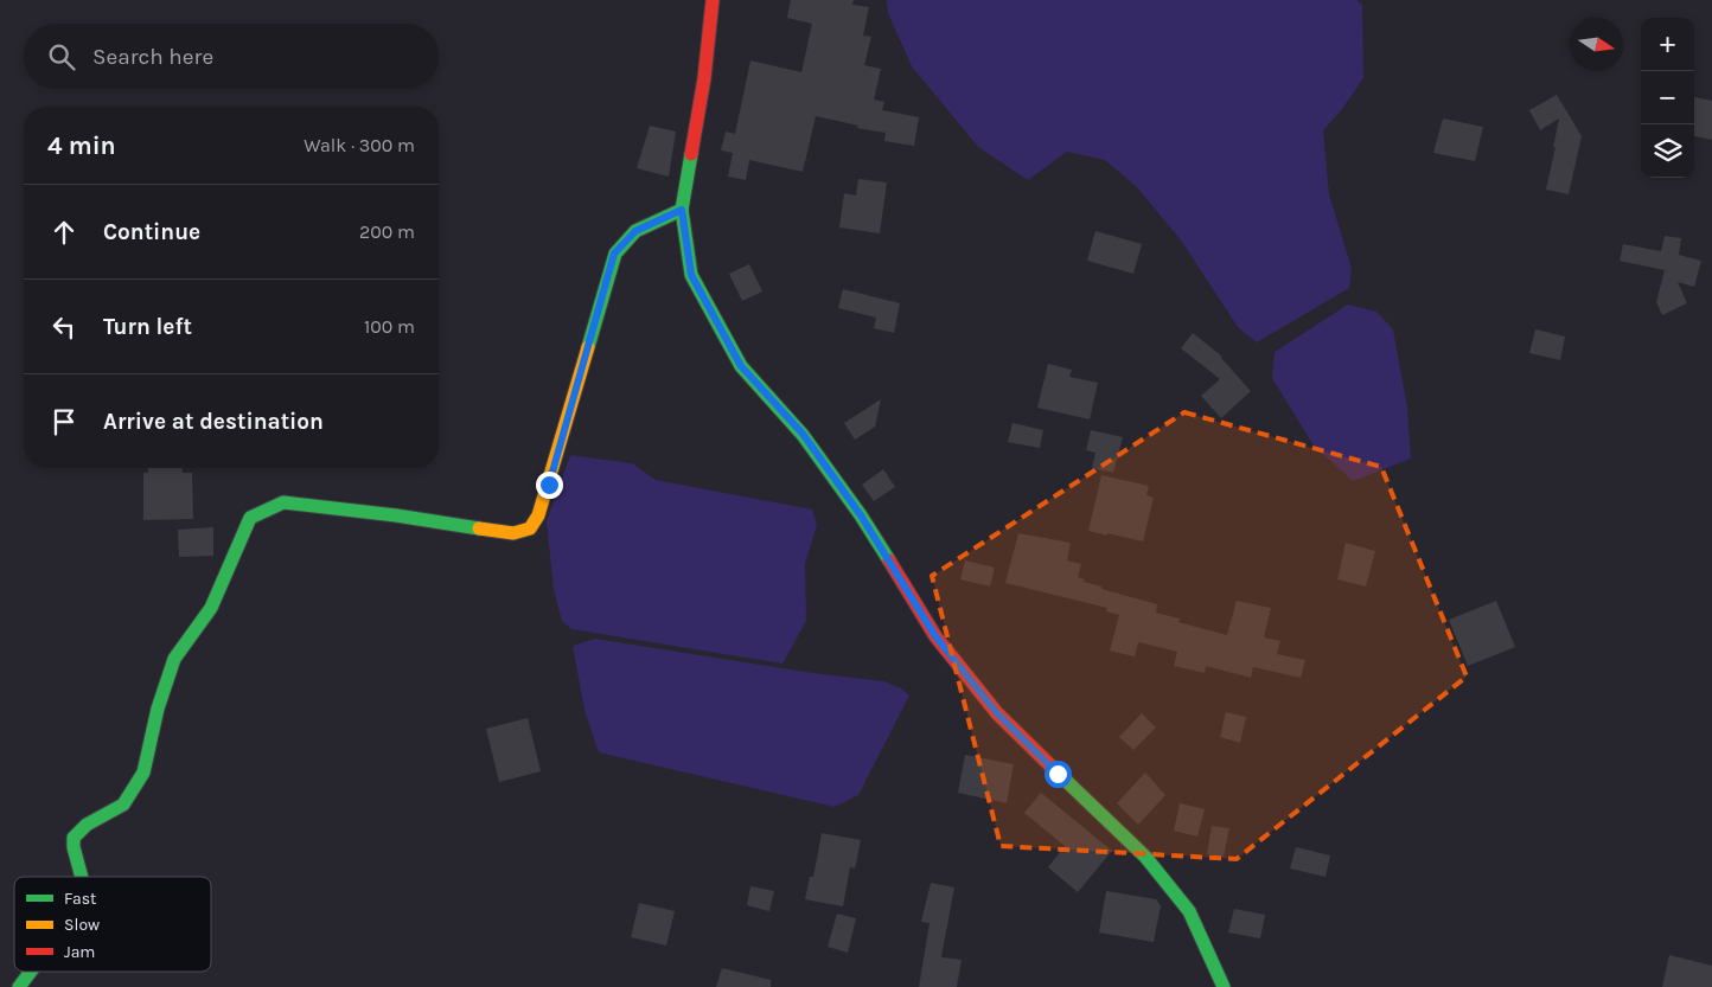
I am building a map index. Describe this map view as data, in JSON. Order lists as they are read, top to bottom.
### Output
{
  "legend": ["Fast", "Slow", "Jam"],
  "north": "right",
  "page": {
    "map_buttons": ["+", "−"],
    "search": "Search here",
    "heading": ["4 min", "Walk · 300 m"],
    "list": [
      ["Continue", "200 m"],
      ["Turn left", "100 m"],
      "Arrive at destination"
    ]
  }
}
